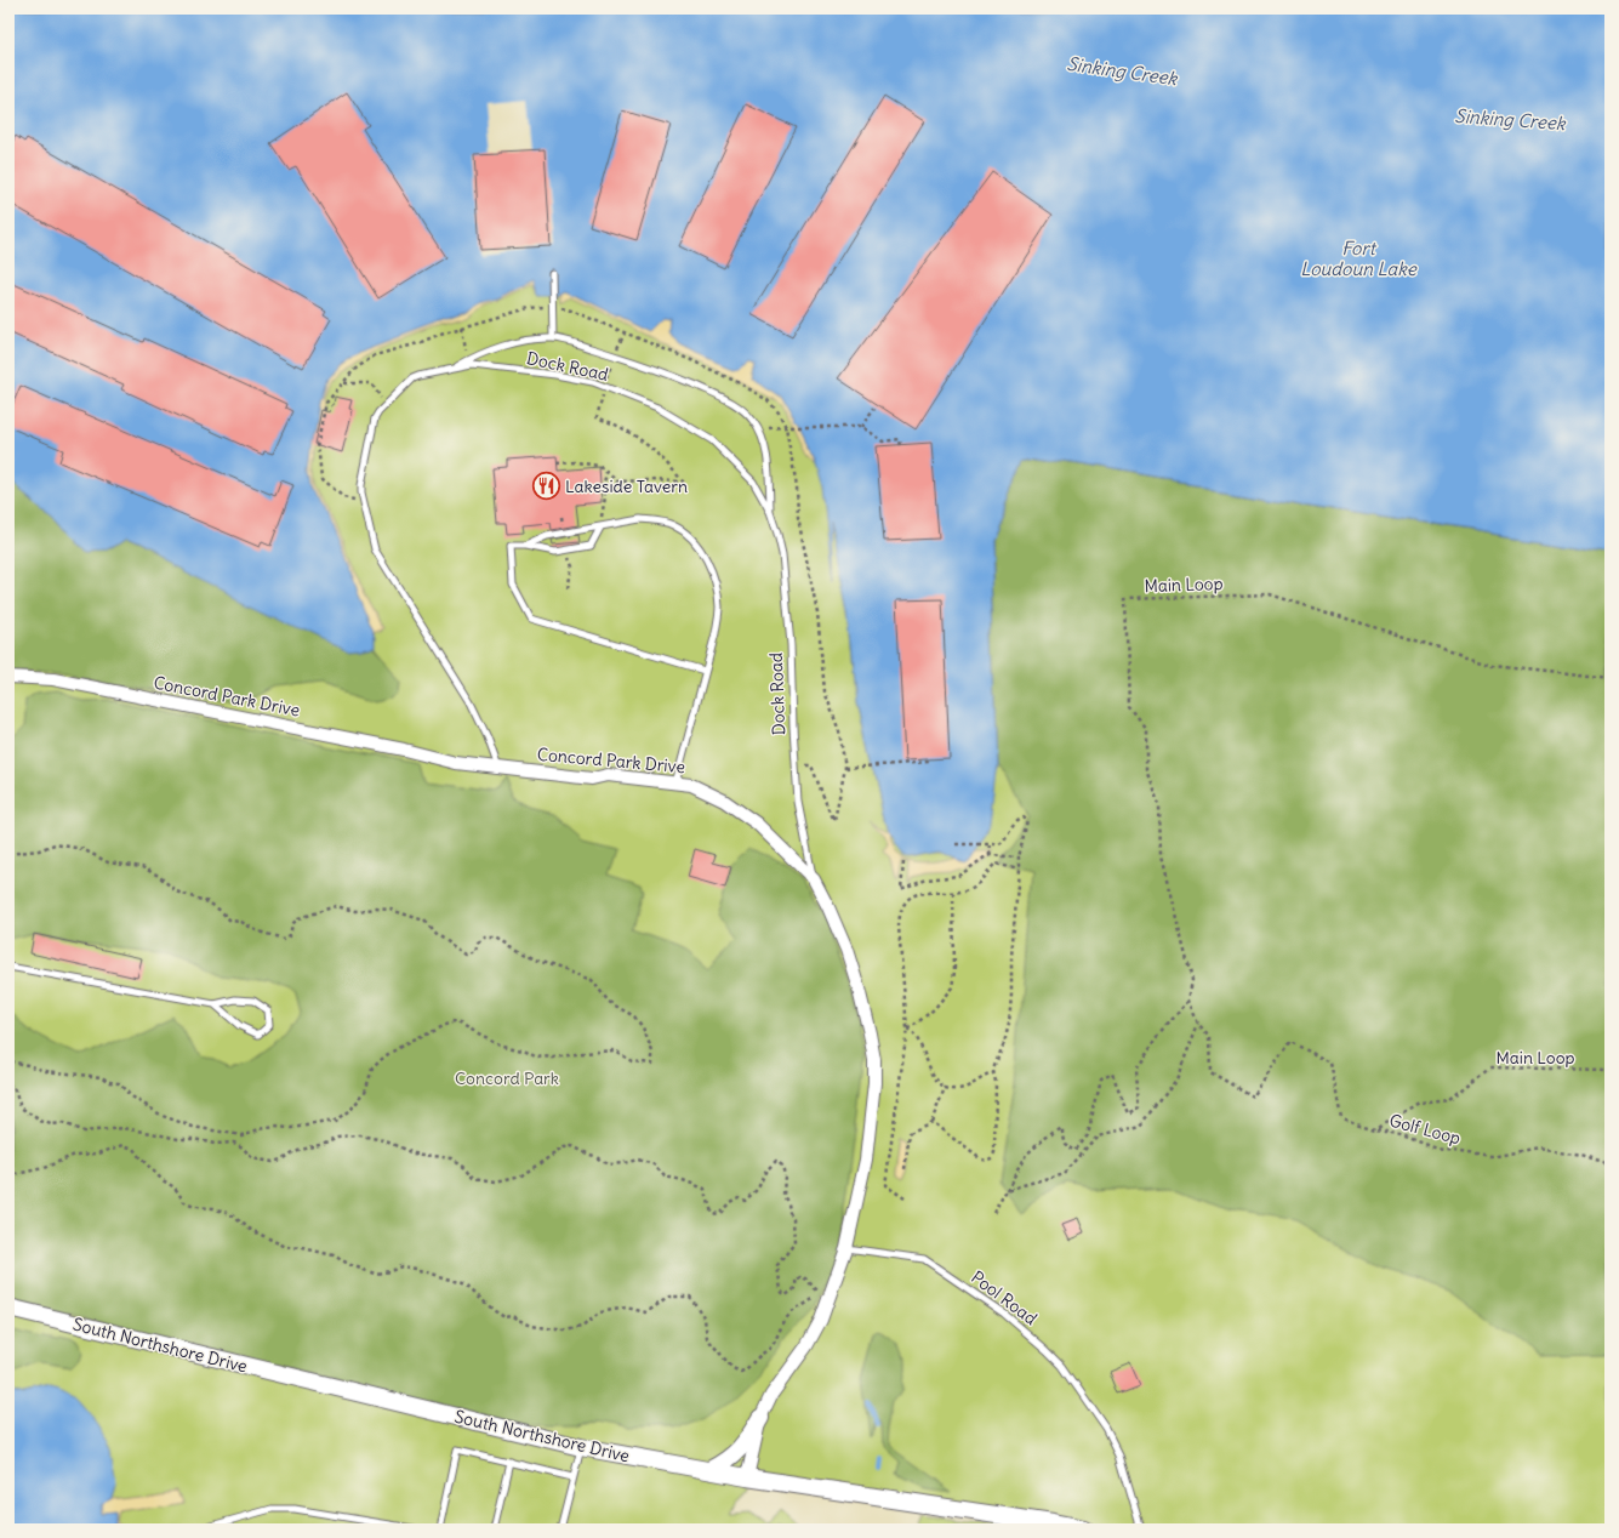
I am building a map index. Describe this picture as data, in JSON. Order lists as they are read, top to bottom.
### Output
{
  "streets": {
    "main road": ["South Northshore Drive"],
    "street": ["Concord Park Drive"],
    "lane": ["Dock Road", "Pool Road"],
    "path": ["Main Loop", "Golf Loop"]
  },
  "crossings": [
    ["Dock Road", "Concord Park Drive"],
    ["Main Loop", "Golf Loop"],
    ["Concord Park Drive", "Pool Road"],
    ["Concord Park Drive", "South Northshore Drive"]
  ],
  "water": ["Sinking Creek", "Fort Loudoun Lake"],
  "parks": ["Concord Park"],
  "places": {
    "restaurant": ["Lakeside Tavern"]
  }
}
